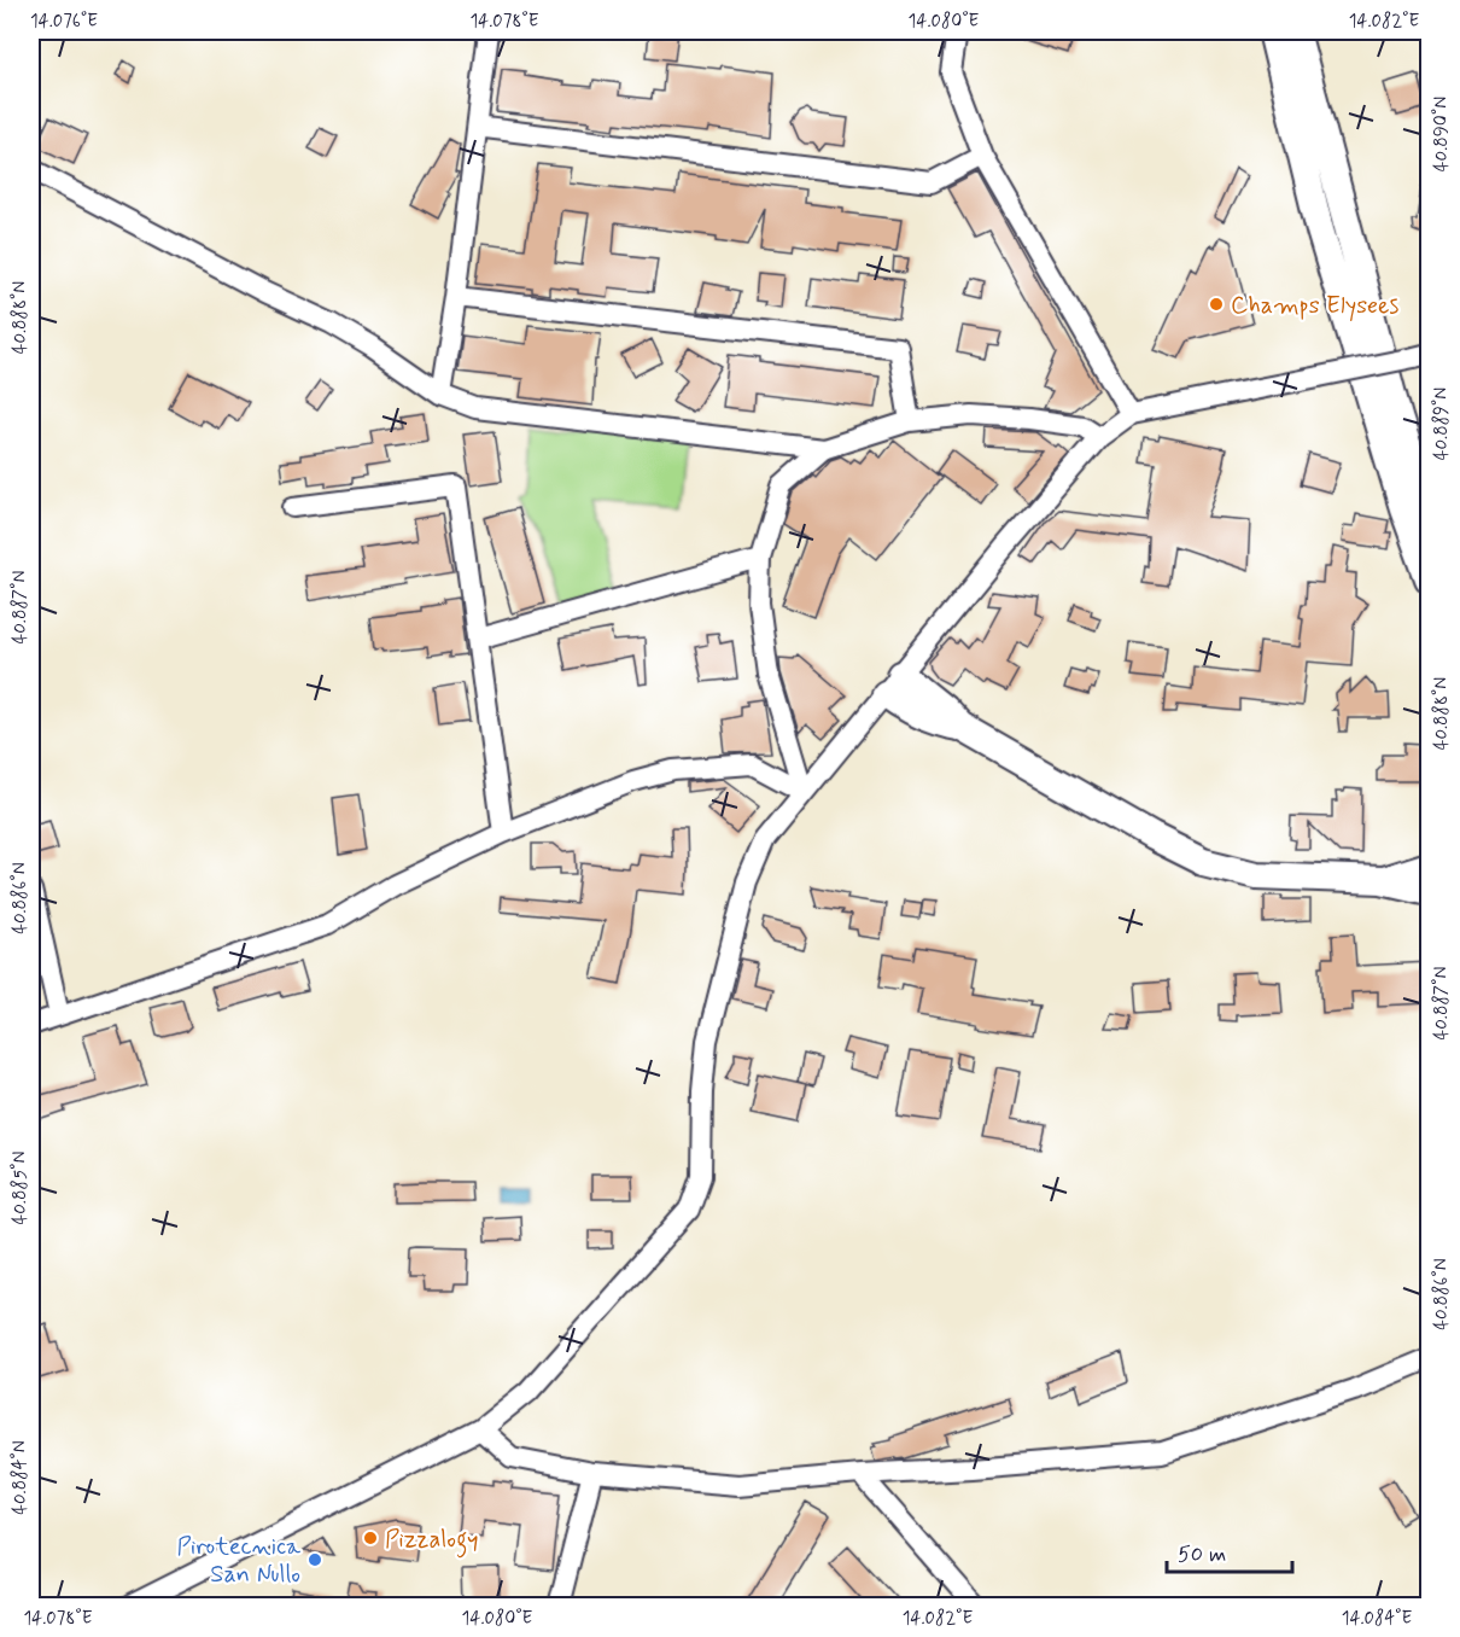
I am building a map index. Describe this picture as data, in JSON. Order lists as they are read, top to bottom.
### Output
{
  "places": ["Champs Elysees", "Pizzalogy", "Pirotecnica San Nullo"],
  "scale_bar": "50 m",
  "coordinates": [
    "14.076°E",
    "14.078°E",
    "14.080°E",
    "14.082°E",
    "40.890°N",
    "40.888°N",
    "40.889°N",
    "40.887°N",
    "40.886°N",
    "40.885°N",
    "40.884°N",
    "14.084°E"
  ]
}
